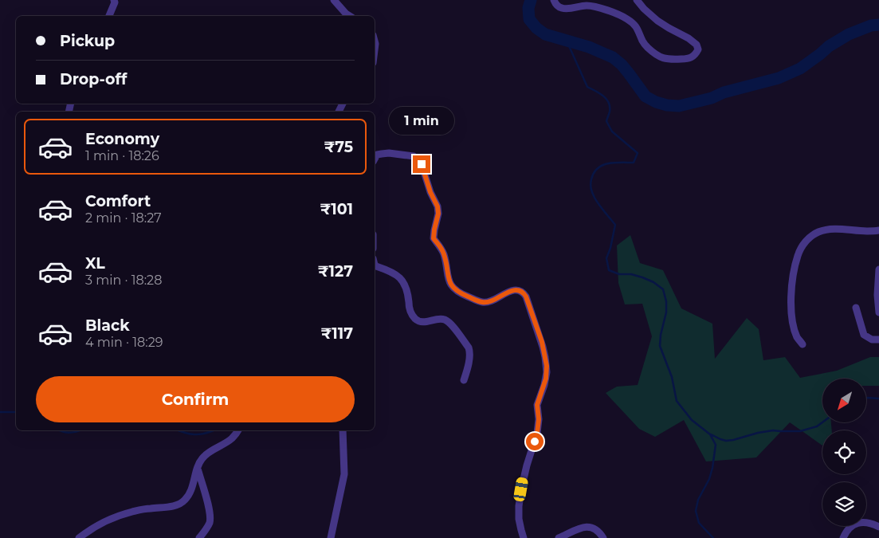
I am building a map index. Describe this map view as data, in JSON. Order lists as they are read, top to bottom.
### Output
{
  "north": "bottom left",
  "page": {
    "banner": ["Pickup", "Drop-off"],
    "bubble": "1 min",
    "list": [
      {
        "name": "Economy",
        "note": "1 min · 18:26",
        "value": "₹75"
      },
      {
        "name": "Comfort",
        "note": "2 min · 18:27",
        "value": "₹101"
      },
      {
        "name": "XL",
        "note": "3 min · 18:28",
        "value": "₹127"
      },
      {
        "name": "Black",
        "note": "4 min · 18:29",
        "value": "₹117"
      }
    ],
    "buttons": "Confirm"
  }
}
